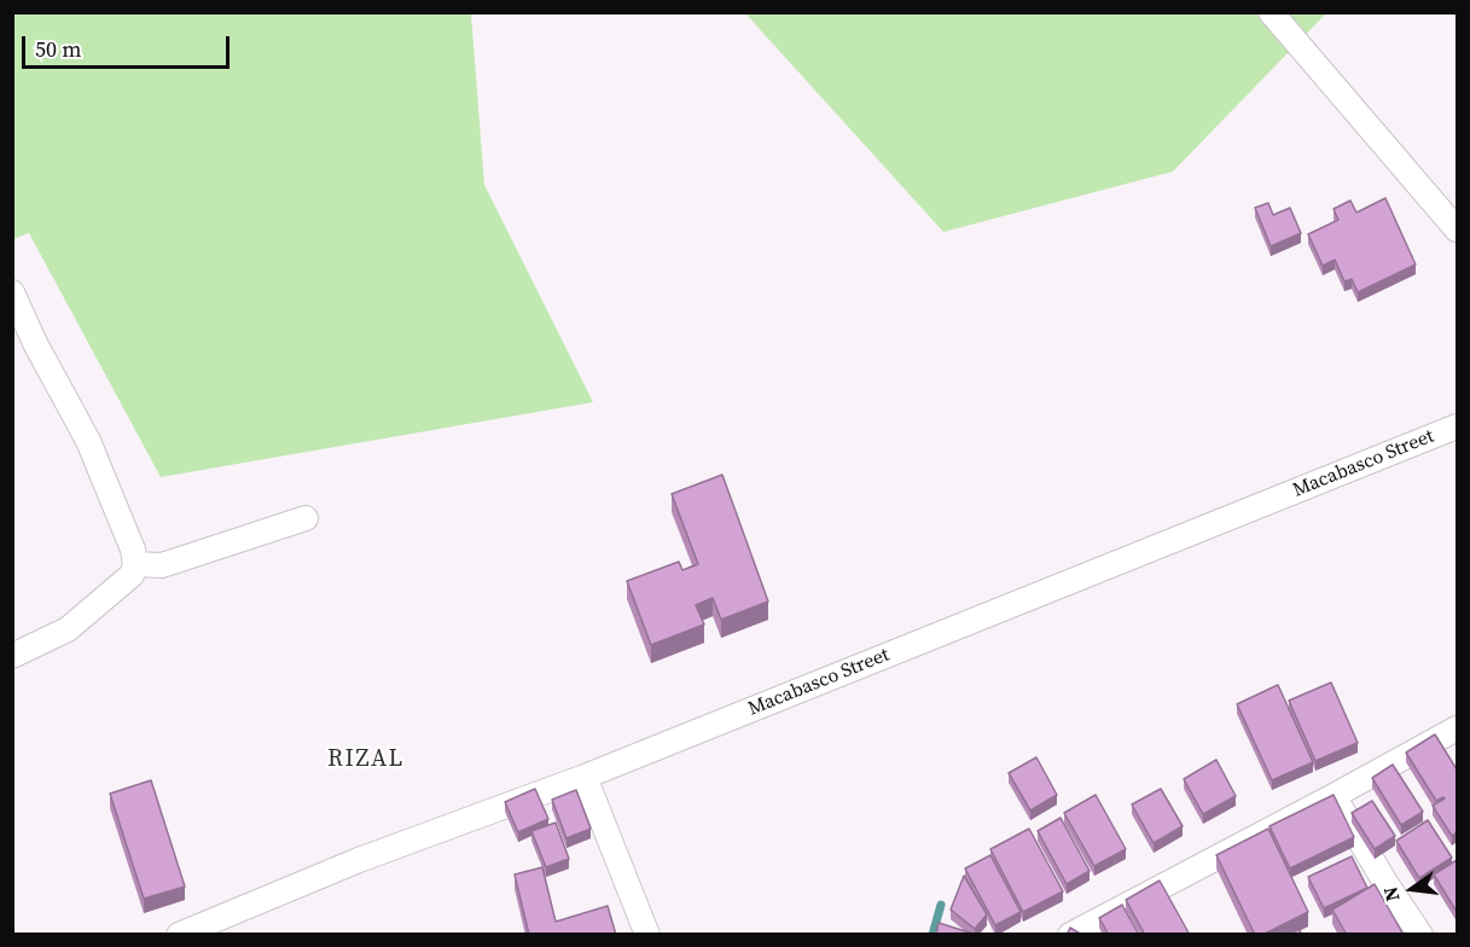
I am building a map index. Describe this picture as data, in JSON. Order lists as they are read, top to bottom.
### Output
{
  "streets": {
    "street": ["Macabasco Street"]
  },
  "districts": ["RIZAL"],
  "scale_bar": "50 m",
  "north": "left"
}
